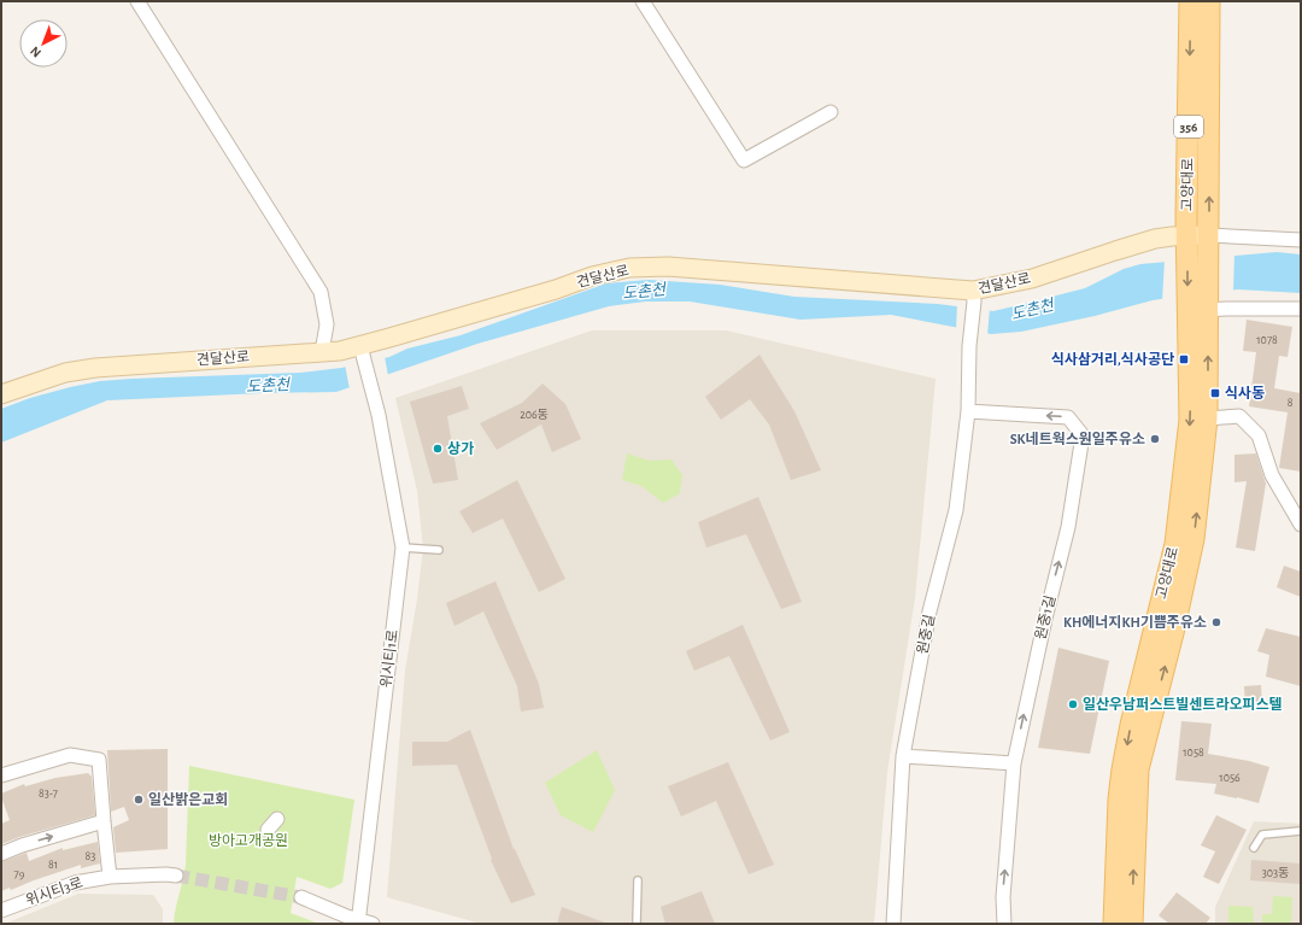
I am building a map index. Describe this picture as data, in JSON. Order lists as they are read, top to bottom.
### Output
{
  "streets": {
    "main road": ["356", "고양대로"],
    "street": [
      "견달산로",
      "원중1길",
      "원중길",
      "위시티1로",
      "위시티3로"
    ]
  },
  "crossings": [
    ["356", "고양대로"],
    ["356", "견달산로"],
    ["고양대로", "견달산로"],
    ["견달산로", "원중길"],
    ["견달산로", "위시티1로"],
    ["원중1길", "원중길"]
  ],
  "one_way": ["원중1길"],
  "water": ["도촌천"],
  "parks": ["방아고개공원"],
  "places": {
    "transit": ["식사삼거리,식사공단", "식사동"],
    "other": [
      "SK네트웍스원일주유소",
      "상가",
      "KH에너지KH기쁨주유소",
      "일산우남퍼스트빌센트라오피스텔",
      "일산밝은교회"
    ]
  },
  "house_numbers": [
    "1078",
    "8",
    "206동",
    "1058",
    "1056",
    "83-7",
    "83",
    "81",
    "303동",
    "79"
  ],
  "north": "bottom left"
}
